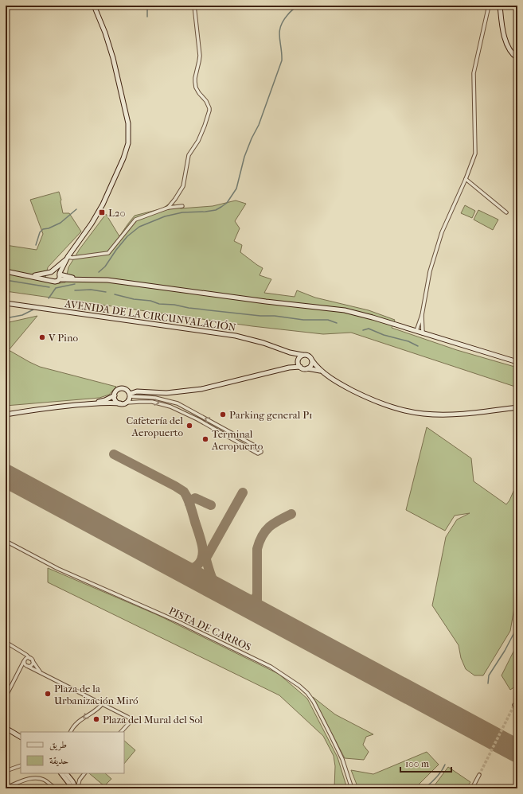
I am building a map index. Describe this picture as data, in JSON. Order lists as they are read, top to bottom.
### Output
{
  "streets": {
    "street": ["AVENIDA DE LA CIRCUNVALACIÓN", "PISTA DE CARROS"]
  },
  "places": {
    "transit": ["L20"],
    "other": [
      "V Pino",
      "Parking general P1",
      "Cafetería del Aeropuerto",
      "Terminal Aeropuerto",
      "Plaza de la Urbanización Miró",
      "Plaza del Mural del Sol"
    ]
  },
  "legend": ["طريق", "حديقة"],
  "scale_bar": "100 m"
}
